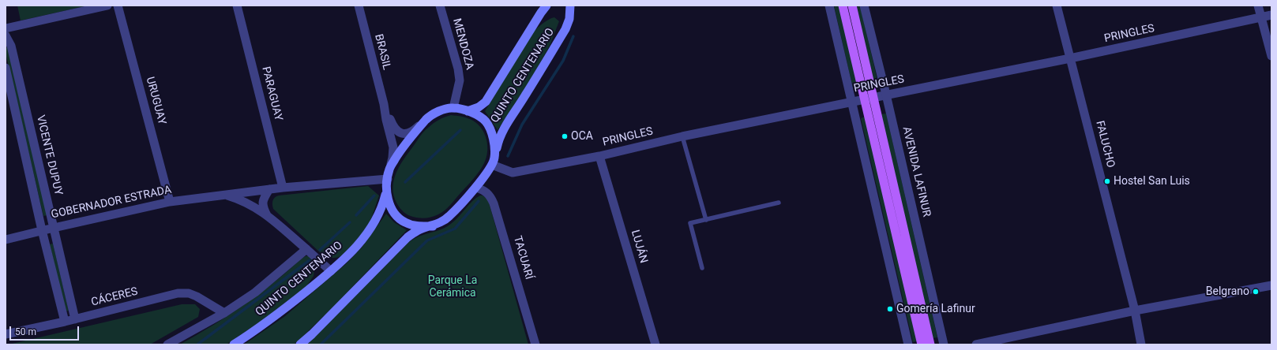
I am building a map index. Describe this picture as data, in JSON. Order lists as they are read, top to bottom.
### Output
{
  "streets": {
    "main road": ["QUINTO CENTENARIO"],
    "street": [
      "PRINGLES",
      "MENDOZA",
      "BRASIL",
      "PARAGUAY",
      "URUGUAY",
      "FALUCHO",
      "VICENTE DUPUY",
      "AVENIDA LAFINUR",
      "GOBERNADOR ESTRADA",
      "LUJÁN",
      "TACUARÍ",
      "CÁCERES"
    ]
  },
  "crossings": [
    ["PRINGLES", "MENDOZA"],
    ["PRINGLES", "BRASIL"],
    ["PRINGLES", "QUINTO CENTENARIO"],
    ["PRINGLES", "FALUCHO"],
    ["PRINGLES", "AVENIDA LAFINUR"],
    ["PRINGLES", "GOBERNADOR ESTRADA"],
    ["PRINGLES", "LUJÁN"],
    ["PRINGLES", "TACUARÍ"],
    ["MENDOZA", "BRASIL"],
    ["MENDOZA", "QUINTO CENTENARIO"],
    ["MENDOZA", "GOBERNADOR ESTRADA"],
    ["MENDOZA", "TACUARÍ"],
    ["BRASIL", "QUINTO CENTENARIO"],
    ["BRASIL", "GOBERNADOR ESTRADA"],
    ["BRASIL", "TACUARÍ"],
    ["QUINTO CENTENARIO", "GOBERNADOR ESTRADA"],
    ["QUINTO CENTENARIO", "TACUARÍ"],
    ["QUINTO CENTENARIO", "CÁCERES"],
    ["PARAGUAY", "GOBERNADOR ESTRADA"],
    ["URUGUAY", "GOBERNADOR ESTRADA"],
    ["VICENTE DUPUY", "GOBERNADOR ESTRADA"],
    ["VICENTE DUPUY", "CÁCERES"],
    ["GOBERNADOR ESTRADA", "TACUARÍ"]
  ],
  "parks": ["Parque La Cerámica"],
  "places": [
    "OCA",
    "Hostel San Luis",
    "Belgrano",
    "Gomería Lafinur"
  ],
  "scale_bar": "50 m"
}
